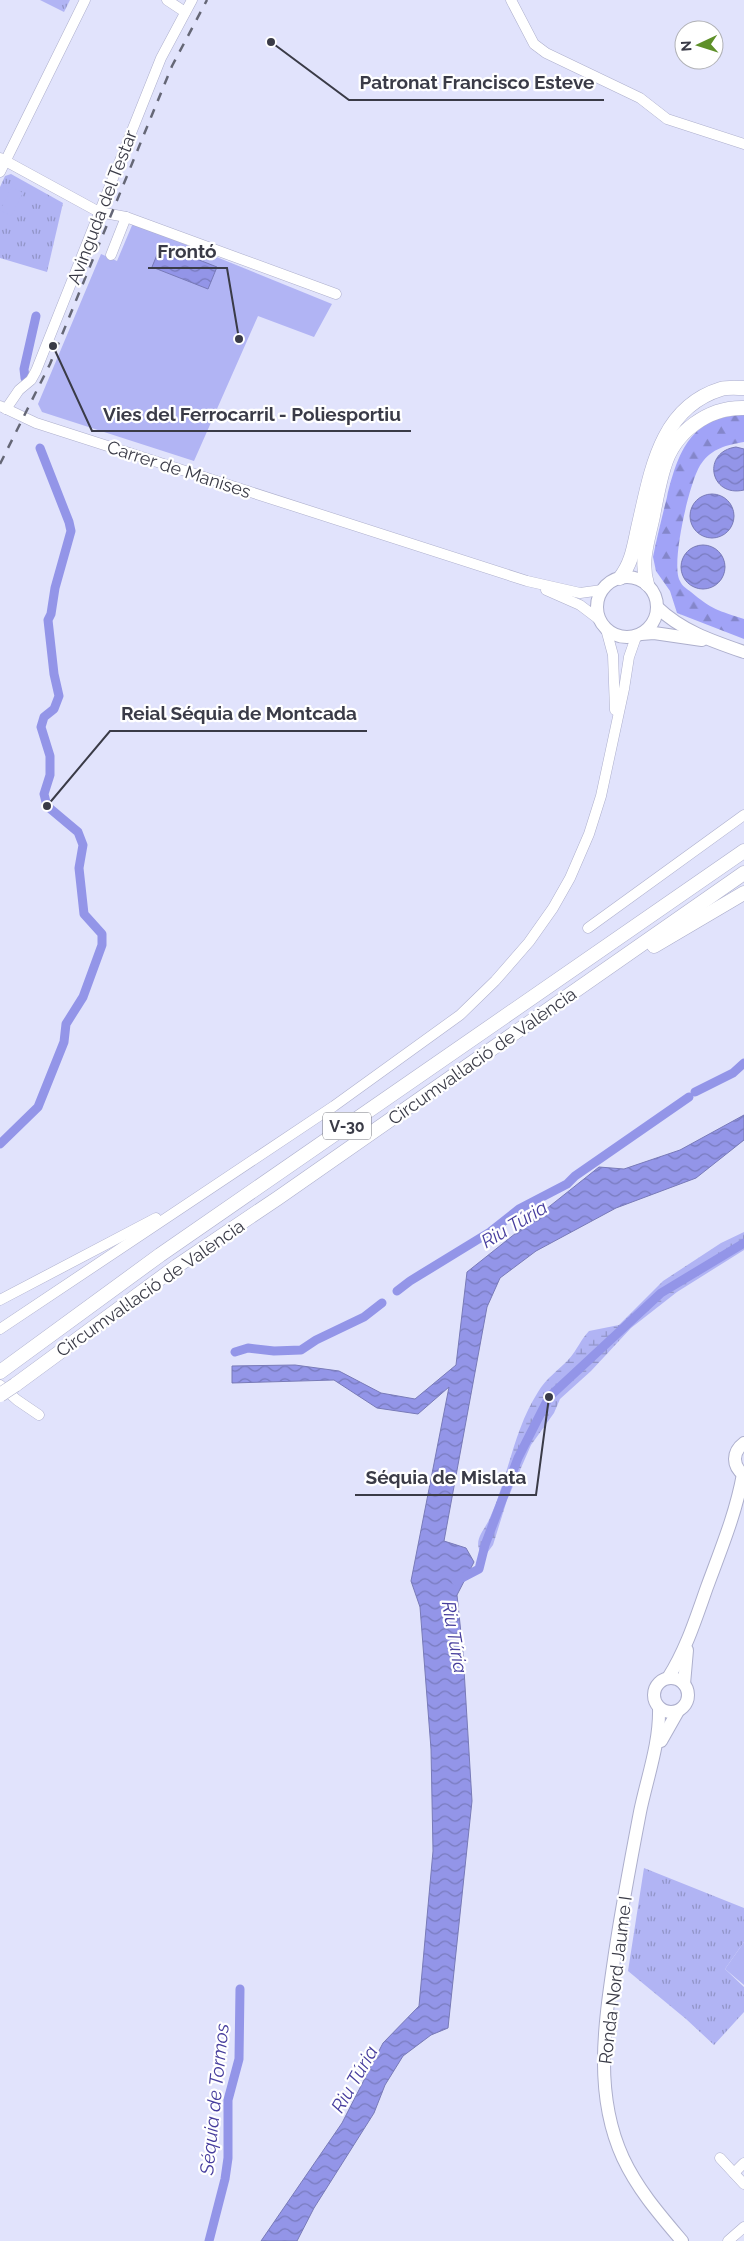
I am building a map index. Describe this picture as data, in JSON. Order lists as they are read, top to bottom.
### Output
{
  "streets": {
    "highway": ["Circumval·lació de València", "V-30"],
    "main road": ["Ronda Nord Jaume I"],
    "street": ["Avinguda del Testar", "Carrer de Manises"]
  },
  "crossings": [
    ["Avinguda del Testar", "Carrer de Manises"]
  ],
  "water": ["Riu Túria", "Séquia de Tormos"],
  "places": [
    "Patronat Francisco Esteve",
    "Frontó",
    "Vies del Ferrocarril - Poliesportiu",
    "Reial Séquia de Montcada",
    "Séquia de Mislata"
  ],
  "north": "left"
}
